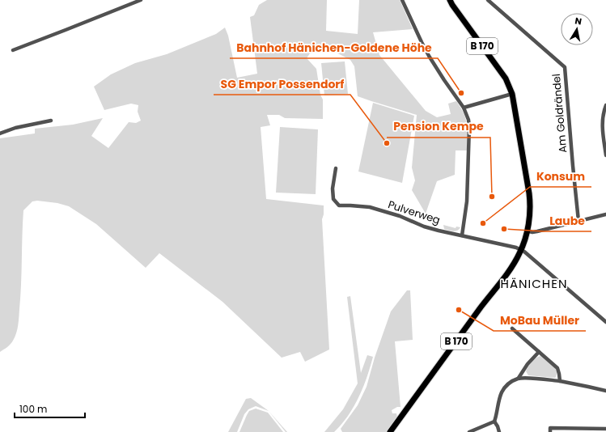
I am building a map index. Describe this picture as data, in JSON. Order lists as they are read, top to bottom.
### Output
{
  "streets": {
    "main road": ["B 170"],
    "street": ["Am Goldrändel", "Pulverweg"]
  },
  "crossings": [
    ["B 170", "Pulverweg"]
  ],
  "districts": ["HÄNICHEN"],
  "places": [
    "Bahnhof Hänichen-Goldene Höhe",
    "SG Empor Possendorf",
    "Pension Kempe",
    "Konsum",
    "Laube",
    "MoBau Müller"
  ],
  "scale_bar": "100 m",
  "north": "top"
}
